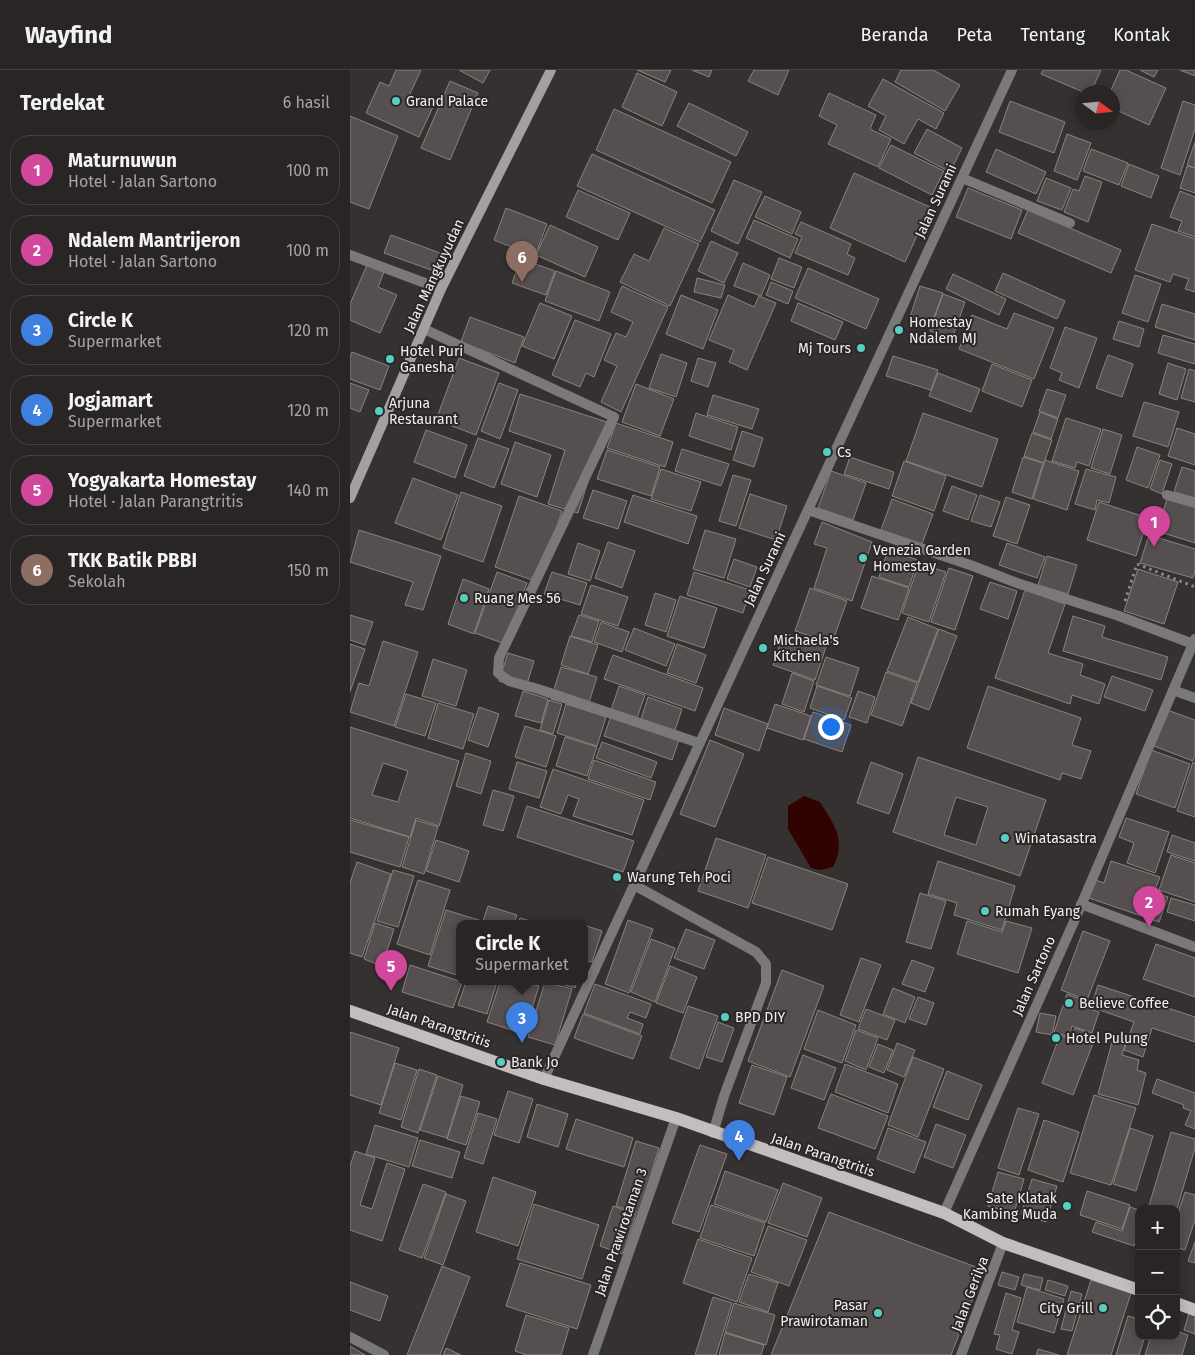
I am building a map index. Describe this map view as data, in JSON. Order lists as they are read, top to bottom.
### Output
{
  "streets": {
    "main road": ["Jalan Mangkuyudan", "Jalan Parangtritis"],
    "street": [
      "Jalan Surami",
      "Jalan Sartono",
      "Jalan Prawirotaman 3",
      "Jalan Gerilya"
    ]
  },
  "crossings": [
    ["Jalan Surami", "Jalan Parangtritis"],
    ["Jalan Sartono", "Jalan Parangtritis"],
    ["Jalan Parangtritis", "Jalan Prawirotaman 3"],
    ["Jalan Parangtritis", "Jalan Gerilya"]
  ],
  "places": [
    "Grand Palace",
    "Homestay Ndalem MJ",
    "Mj Tours",
    "Hotel Puri Ganesha",
    "Arjuna Restaurant",
    "Cs",
    "Venezia Garden Homestay",
    "Ruang Mes 56",
    "Michaela's Kitchen",
    "Winatasastra",
    "Warung Teh Poci",
    "Rumah Eyang",
    "Believe Coffee",
    "BPD DIY",
    "Hotel Pulung",
    "Bank Jo",
    "Sate Klatak Kambing Muda",
    "City Grill",
    "Pasar Prawirotaman"
  ],
  "north": "right",
  "page": {
    "header": "Wayfind",
    "nav": [
      "Beranda",
      "Peta",
      "Tentang",
      "Kontak"
    ],
    "heading": ["Terdekat", "6 hasil"],
    "list": [
      {
        "mark": "1",
        "name": "Maturnuwun",
        "note": "Hotel · Jalan Sartono",
        "value": "100 m"
      },
      {
        "mark": "2",
        "name": "Ndalem Mantrijeron",
        "note": "Hotel · Jalan Sartono",
        "value": "100 m"
      },
      {
        "mark": "3",
        "name": "Circle K",
        "note": "Supermarket",
        "value": "120 m"
      },
      {
        "mark": "4",
        "name": "Jogjamart",
        "note": "Supermarket",
        "value": "120 m"
      },
      {
        "mark": "5",
        "name": "Yogyakarta Homestay",
        "note": "Hotel · Jalan Parangtritis",
        "value": "140 m"
      },
      {
        "mark": "6",
        "name": "TKK Batik PBBI",
        "note": "Sekolah",
        "value": "150 m"
      }
    ],
    "pins": [
      "6",
      "1",
      "2",
      "5",
      "3",
      "4"
    ],
    "popup": ["Circle K", "Supermarket"],
    "map_buttons": ["+", "−"]
  }
}
